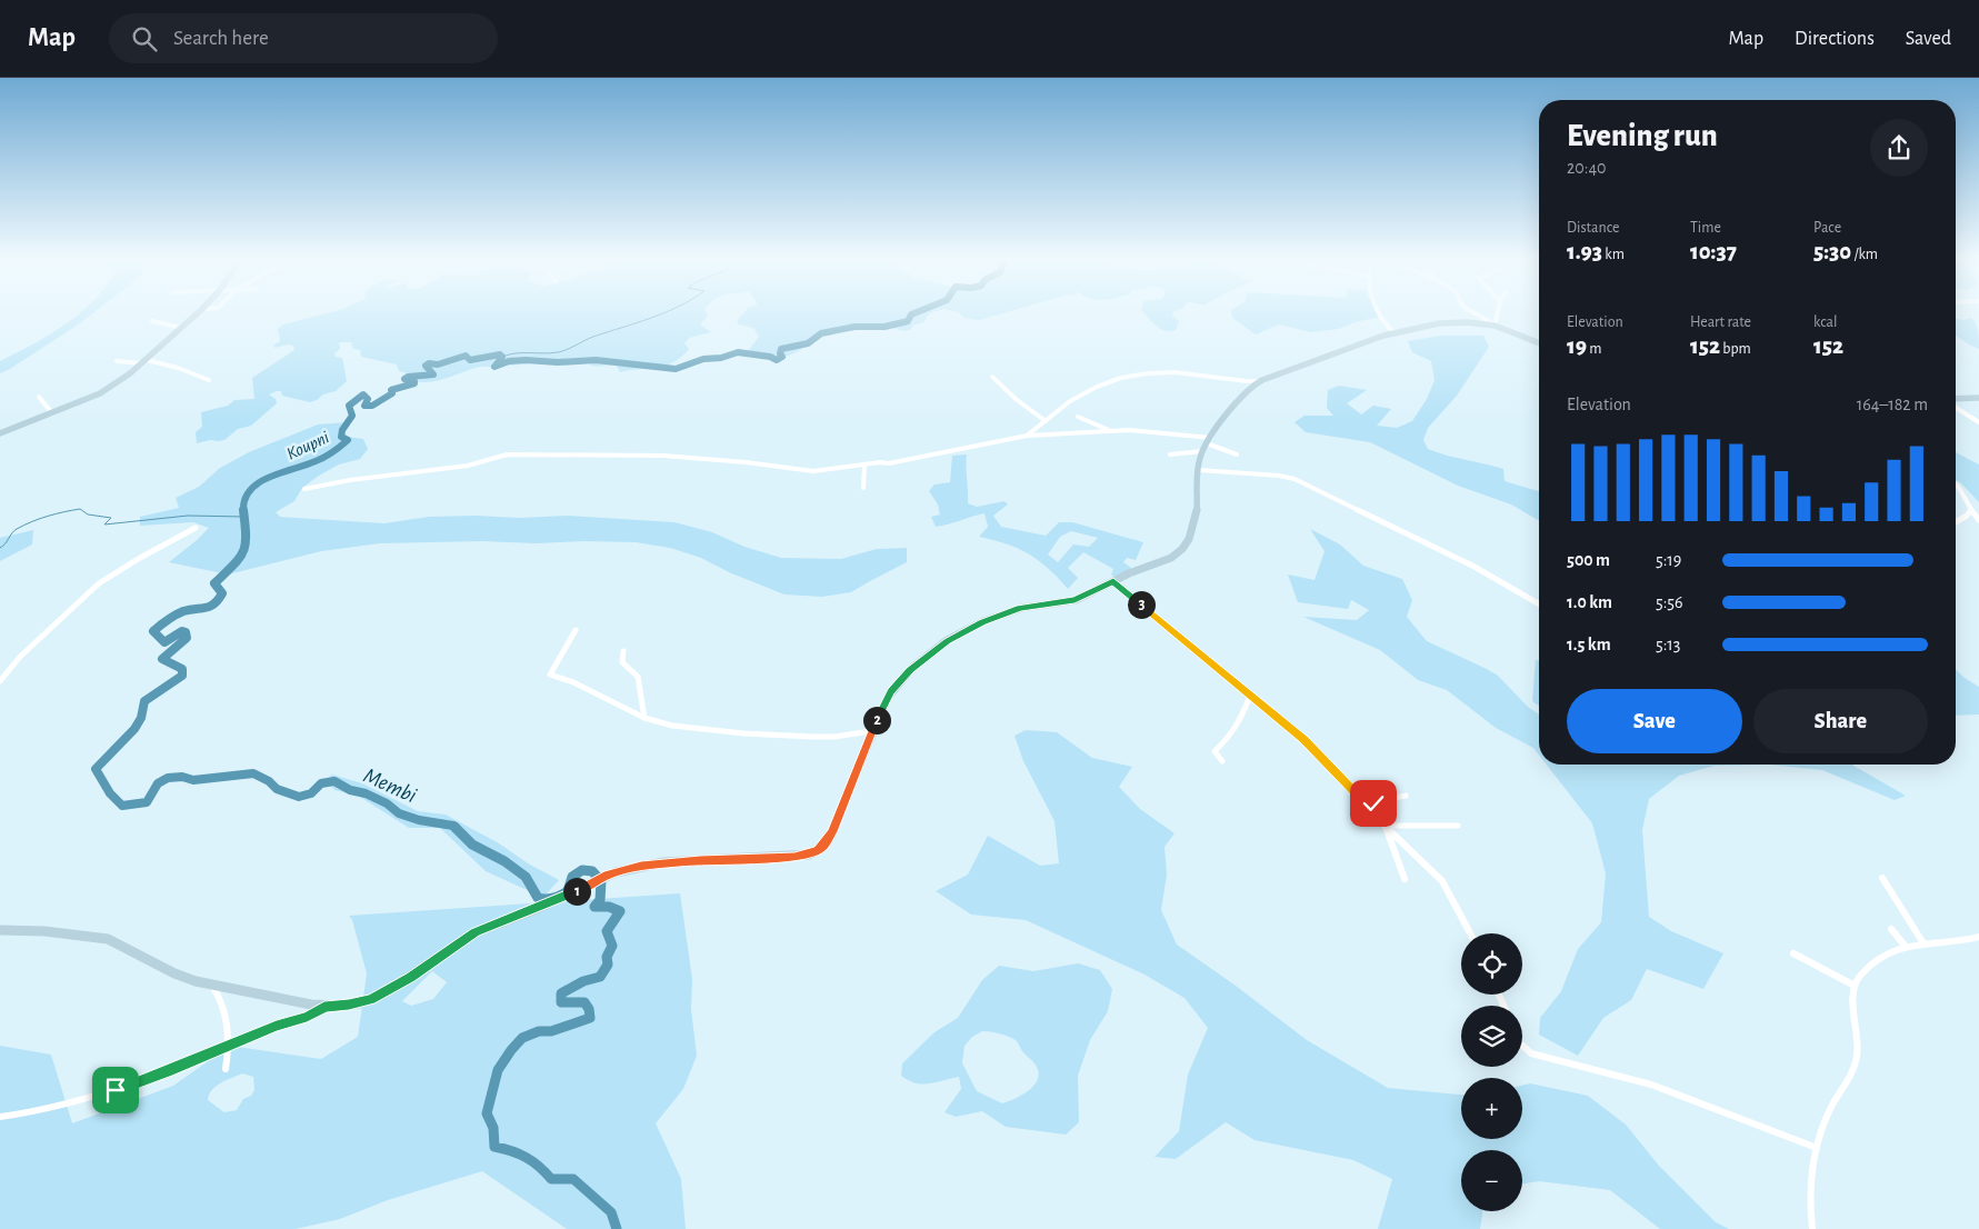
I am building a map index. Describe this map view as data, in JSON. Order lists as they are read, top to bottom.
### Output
{
  "water": ["Koupni", "Membi"],
  "page": {
    "header": "Map",
    "search": "Search here",
    "nav": ["Map", "Directions", "Saved"],
    "heading": ["Evening run", "20:40"],
    "stats": [
      ["Distance", "1.93 km"],
      ["Time", "10:37"],
      ["Pace", "5:30 /km"],
      ["Elevation", "19 m"],
      ["Heart rate", "152 bpm"],
      ["kcal", "152"]
    ],
    "chart": ["Elevation", "164–182 m"],
    "list": [
      {
        "name": "500 m",
        "note": "5:19"
      },
      {
        "name": "1.0 km",
        "note": "5:56"
      },
      {
        "name": "1.5 km",
        "note": "5:13"
      }
    ],
    "pins": ["3", "2", "1"],
    "buttons": ["Save", "Share"],
    "map_buttons": ["+", "−"]
  }
}
